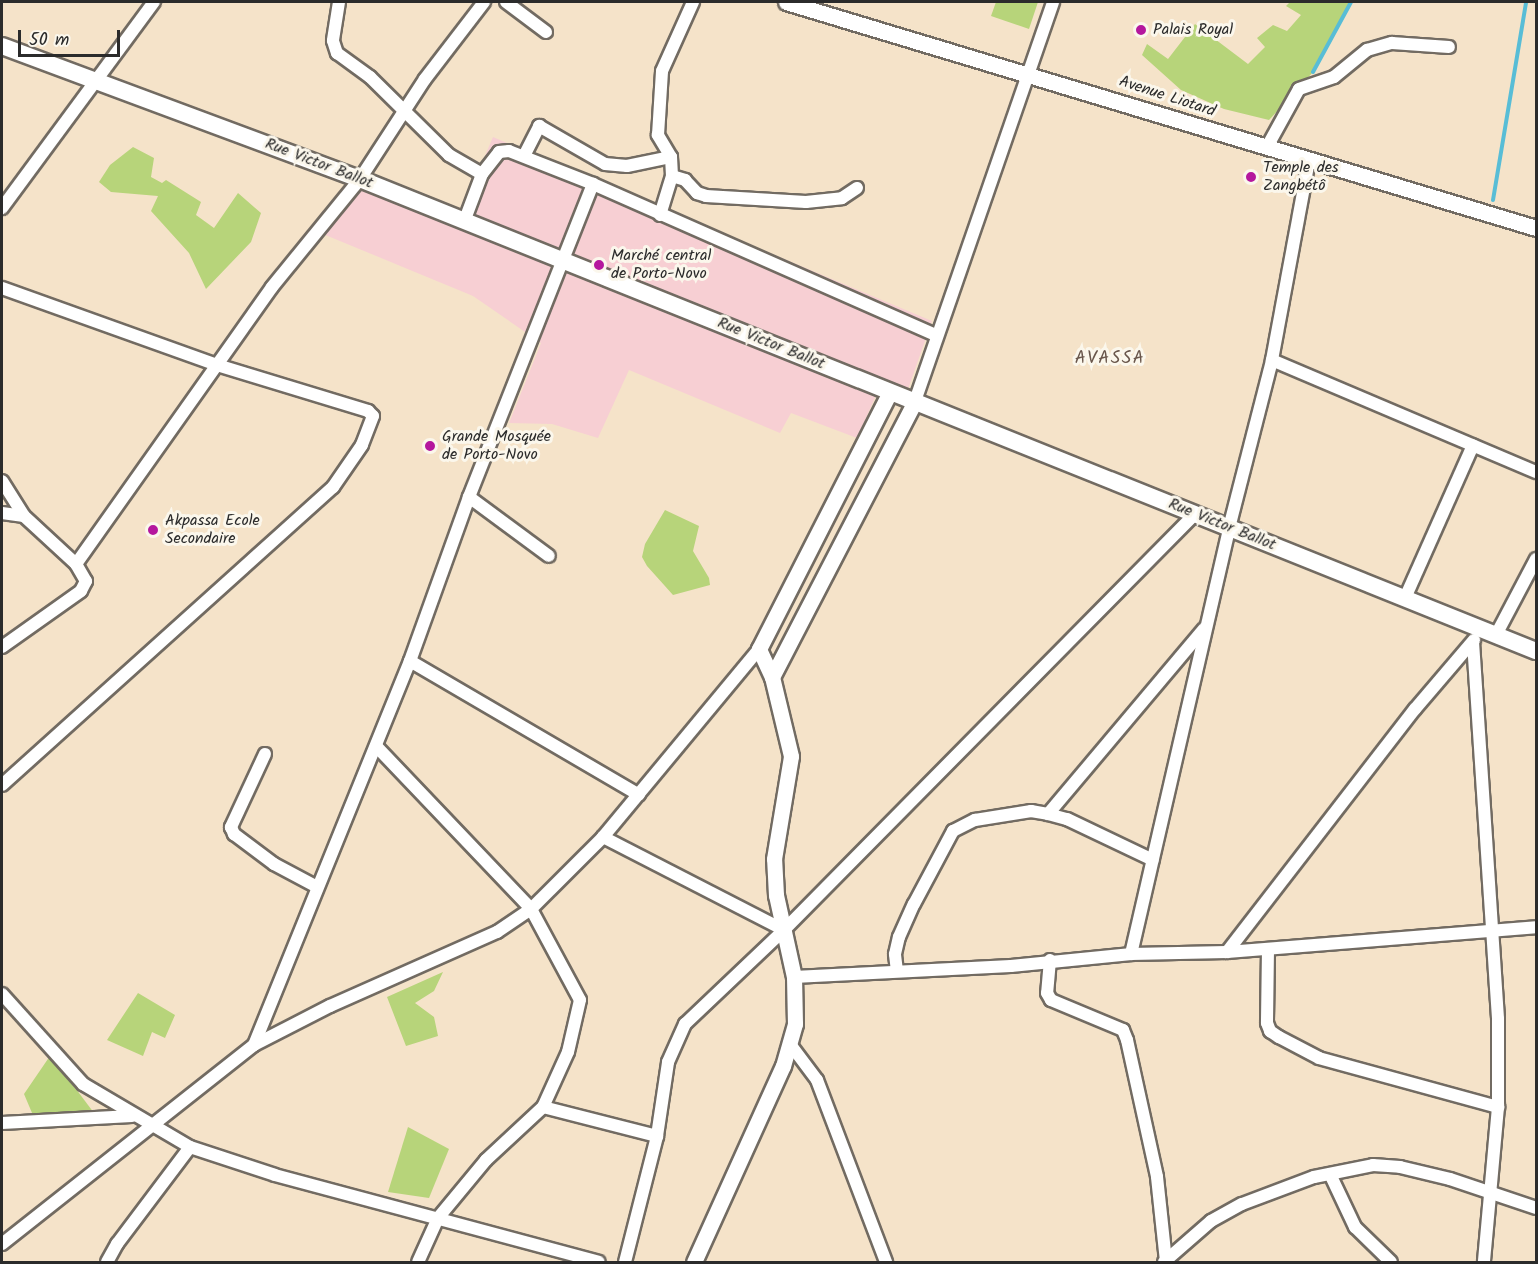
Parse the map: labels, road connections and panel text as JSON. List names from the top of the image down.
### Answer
{
  "streets": {
    "main road": ["Rue Victor Ballot"],
    "street": ["Avenue Liotard"]
  },
  "districts": ["AVASSA"],
  "places": [
    "Palais Royal",
    "Temple des Zangbétô",
    "Marché central de Porto-Novo",
    "Grande Mosquée de Porto-Novo",
    "Akpassa Ecole Secondaire"
  ],
  "scale_bar": "50 m"
}
